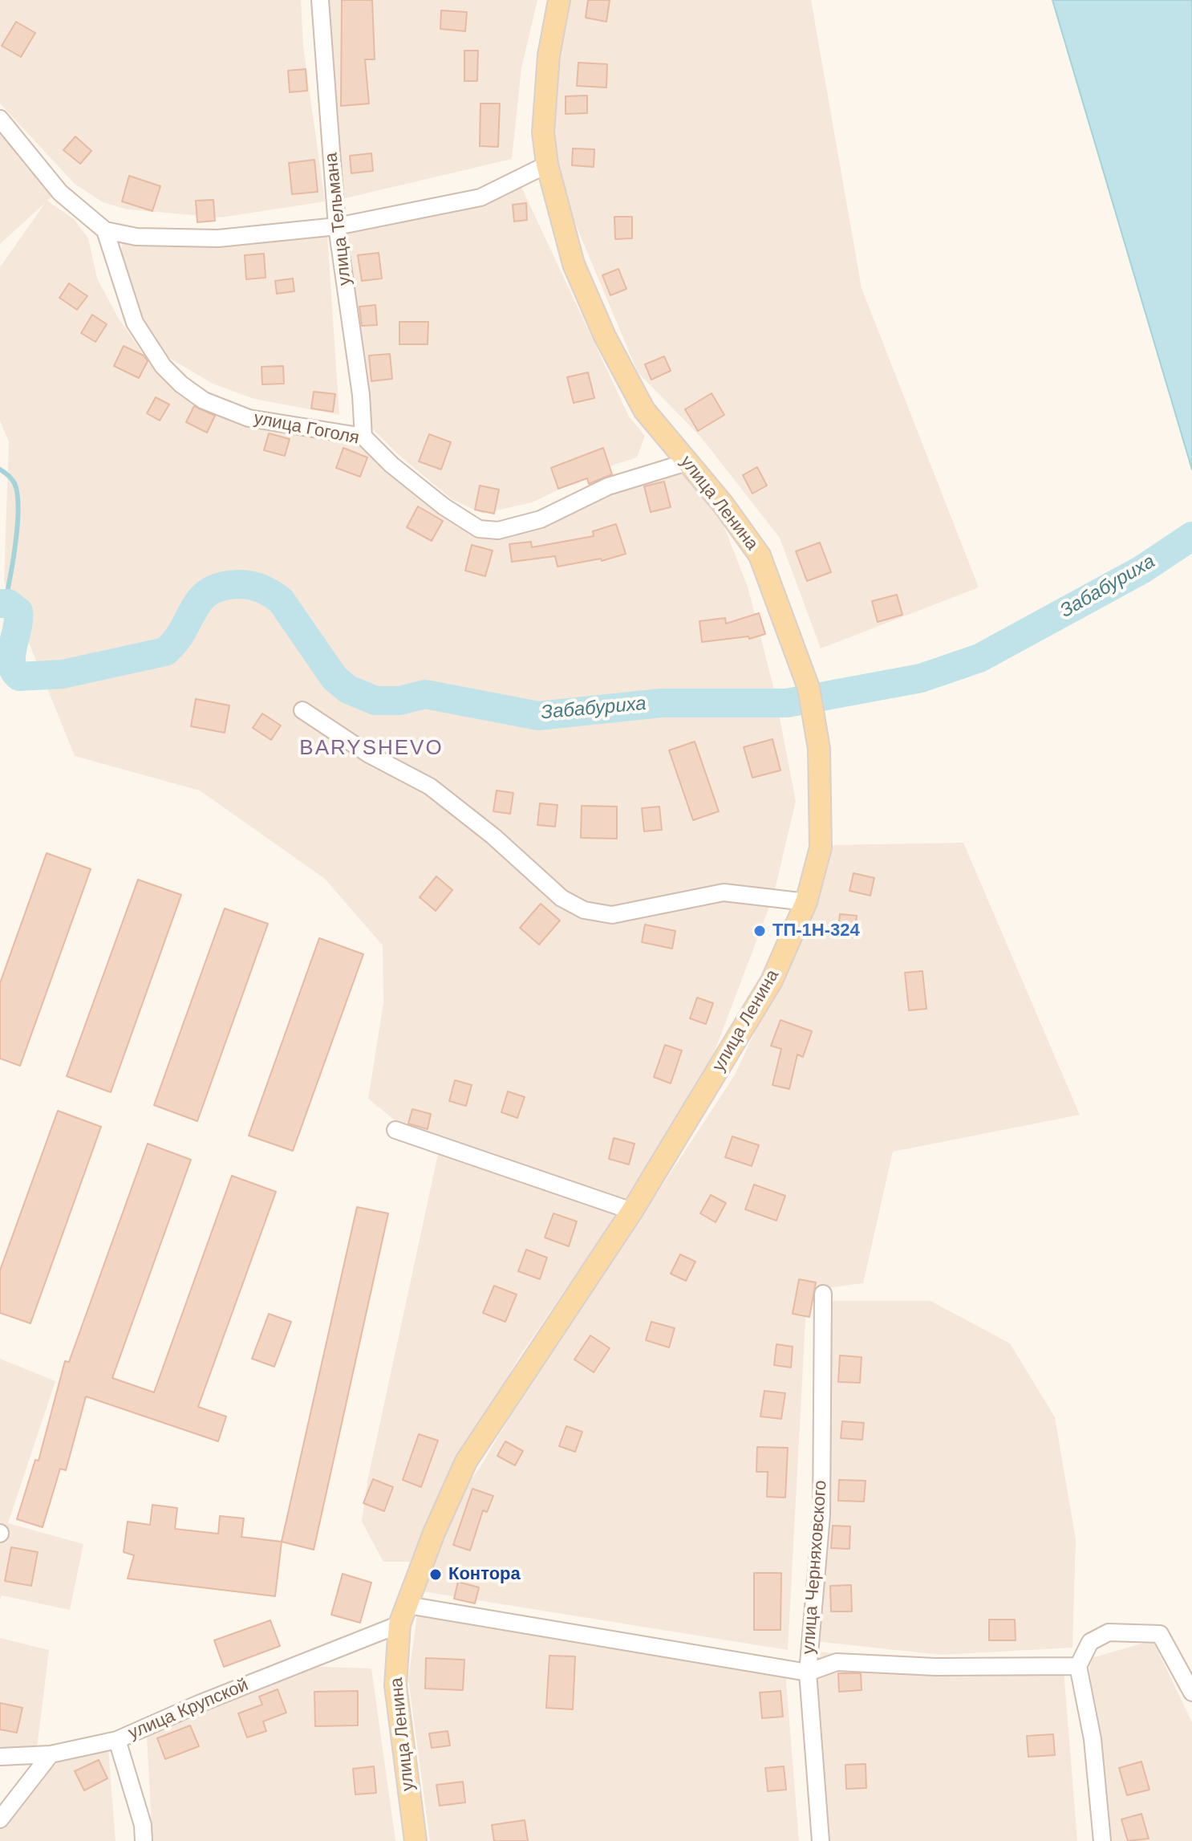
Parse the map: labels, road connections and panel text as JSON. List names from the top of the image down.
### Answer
{
  "streets": {
    "main road": ["улица Ленина"],
    "street": [
      "улица Тельмана",
      "улица Гоголя",
      "улица Черняховского",
      "улица Крупской"
    ]
  },
  "crossings": [
    ["улица Тельмана", "улица Гоголя"],
    ["улица Гоголя", "улица Ленина"],
    ["улица Ленина", "улица Крупской"]
  ],
  "districts": ["BARYSHEVO"],
  "water": ["Забабуриха"],
  "places": ["ТП-1Н-324", "Контора"]
}
